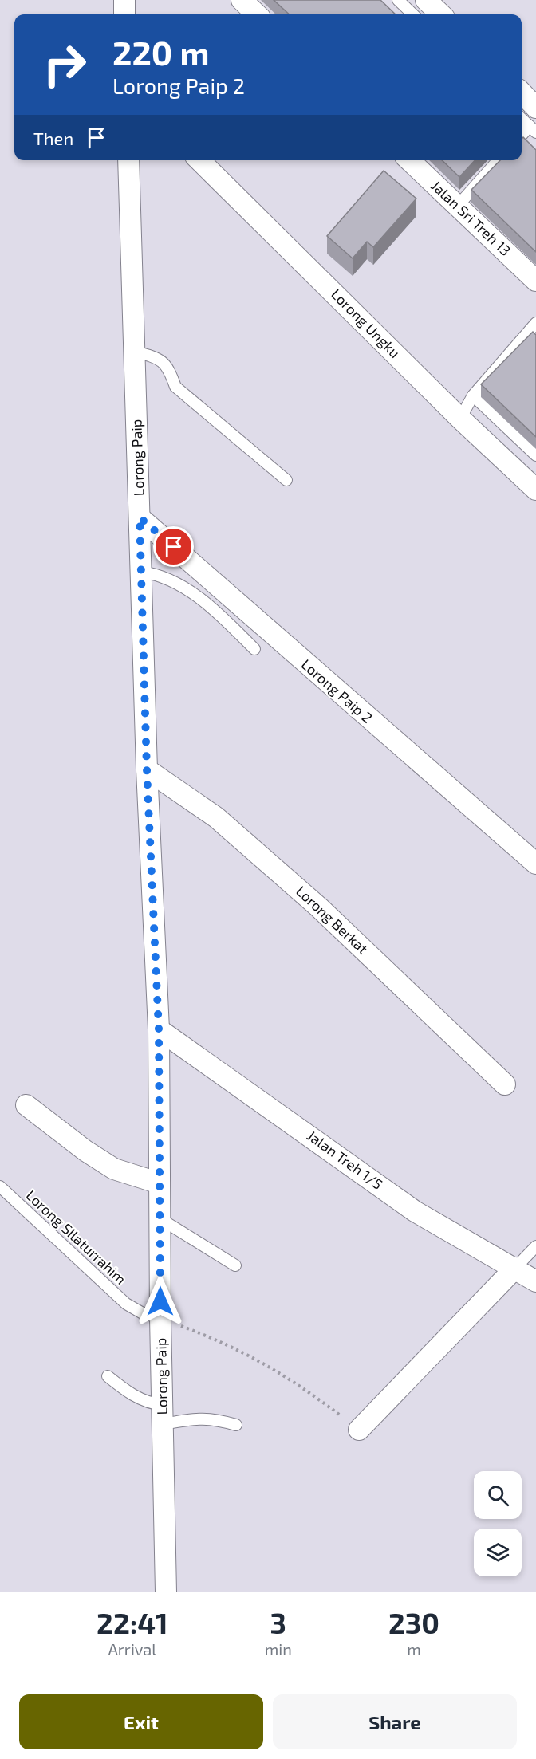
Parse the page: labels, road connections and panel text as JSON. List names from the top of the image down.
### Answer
{
  "streets": {
    "street": [
      "Jalan Sri Treh 13",
      "Lorong Ungku",
      "Lorong Paip",
      "Lorong Paip 2",
      "Lorong Berkat",
      "Jalan Treh 1/5"
    ],
    "lane": ["Lorong SIlaturrahim"]
  },
  "crossings": [
    ["Lorong Paip", "Lorong Paip 2"],
    ["Lorong Paip", "Lorong Berkat"],
    ["Lorong Paip", "Jalan Treh 1/5"],
    ["Lorong Paip", "Lorong SIlaturrahim"]
  ],
  "page": {
    "turn": ["220 m", "Lorong Paip 2"],
    "then": "Then",
    "eta": [
      "22:41",
      "Arrival",
      "3",
      "min",
      "230",
      "m"
    ],
    "buttons": ["Exit", "Share"]
  }
}
